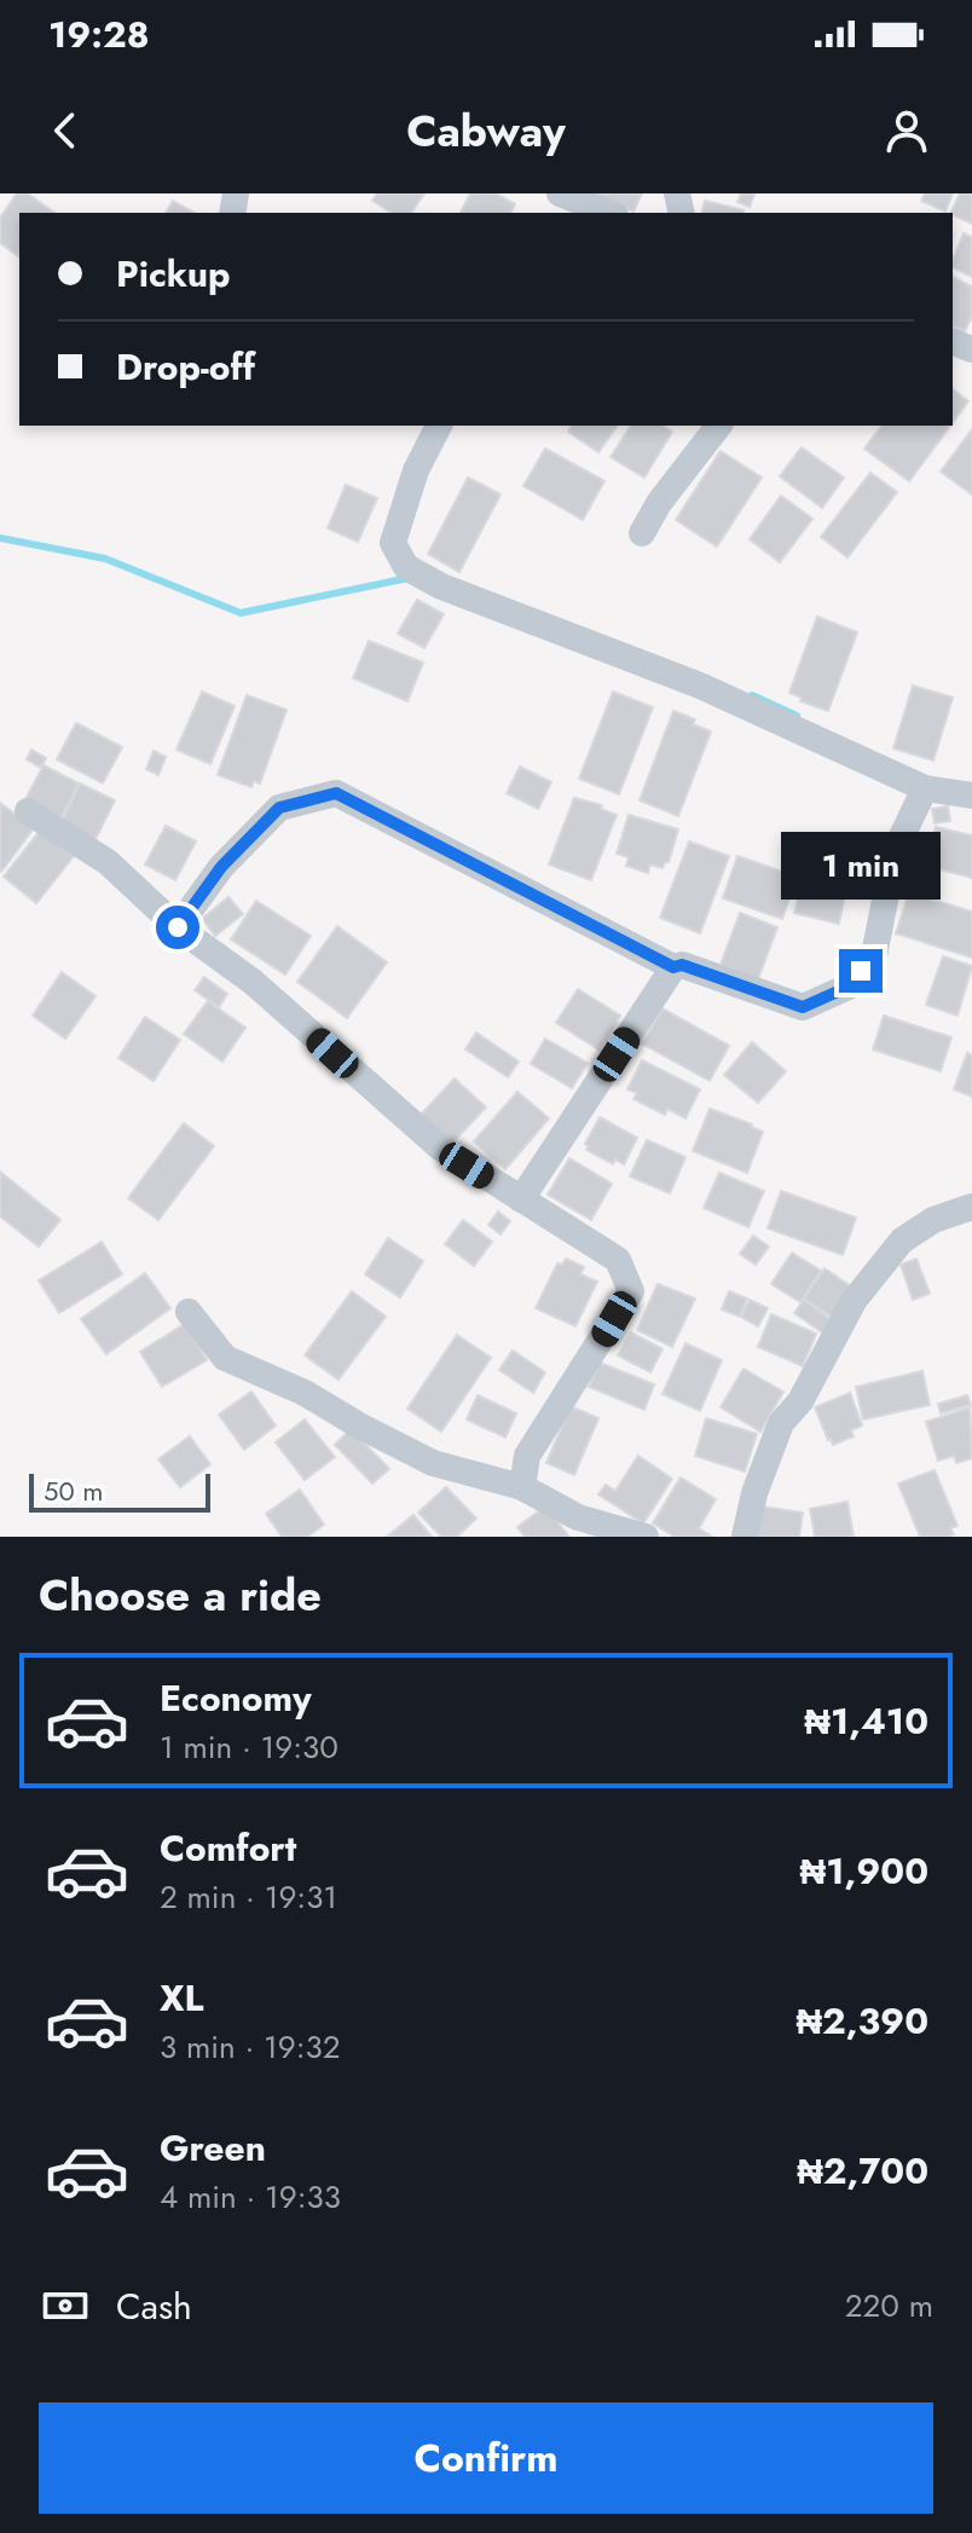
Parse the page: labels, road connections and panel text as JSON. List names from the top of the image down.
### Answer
{
  "scale_bar": "50 m",
  "page": {
    "status": "19:28",
    "header": "Cabway",
    "banner": ["Pickup", "Drop-off"],
    "bubble": "1 min",
    "scale": "50 m",
    "heading": "Choose a ride",
    "list": [
      {
        "name": "Economy",
        "note": "1 min · 19:30",
        "value": "₦1,410"
      },
      {
        "name": "Comfort",
        "note": "2 min · 19:31",
        "value": "₦1,900"
      },
      {
        "name": "XL",
        "note": "3 min · 19:32",
        "value": "₦2,390"
      },
      {
        "name": "Green",
        "note": "4 min · 19:33",
        "value": "₦2,700"
      }
    ],
    "pay": ["Cash", "220 m"],
    "buttons": "Confirm"
  }
}
